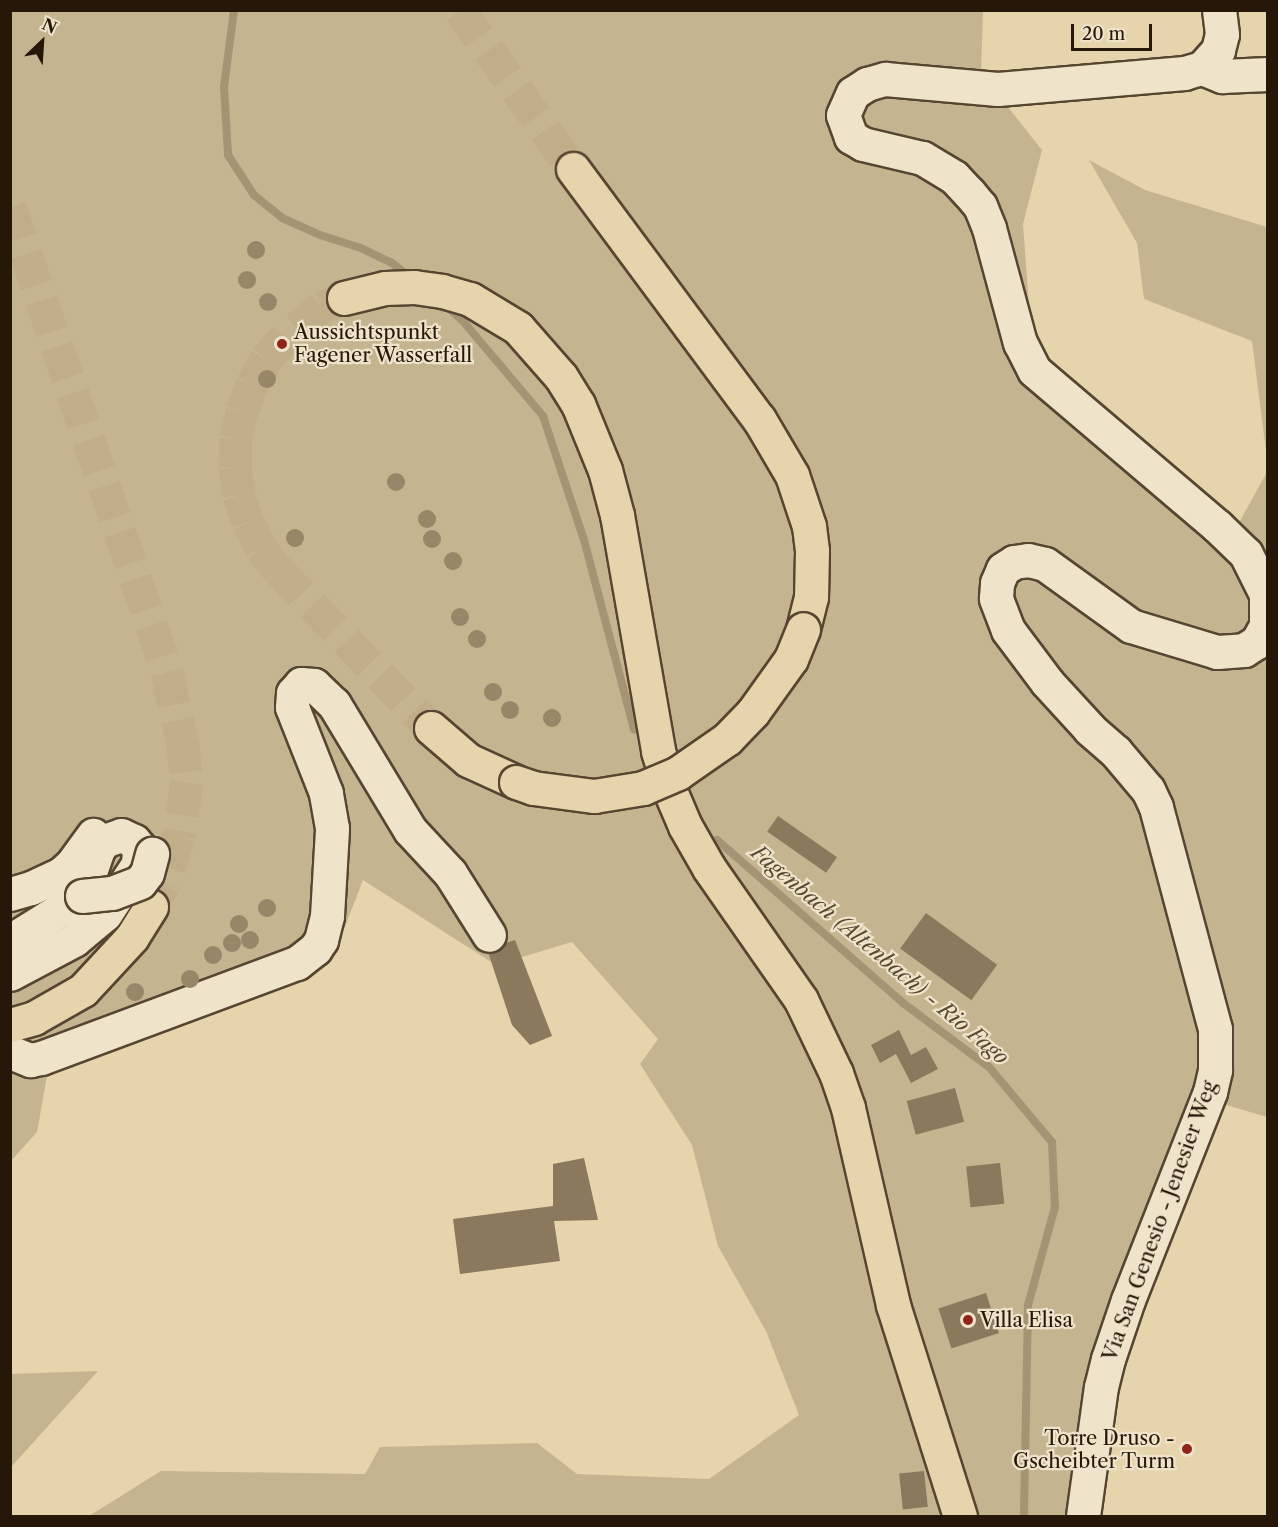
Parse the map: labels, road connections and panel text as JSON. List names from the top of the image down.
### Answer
{
  "streets": {
    "street": ["Via San Genesio - Jenesier Weg"]
  },
  "water": ["Fagenbach (Altenbach) - Rio Fago"],
  "places": ["Aussichtspunkt Fagener Wasserfall", "Villa Elisa", "Torre Druso - Gscheibter Turm"],
  "scale_bar": "20 m",
  "north": "top right"
}
